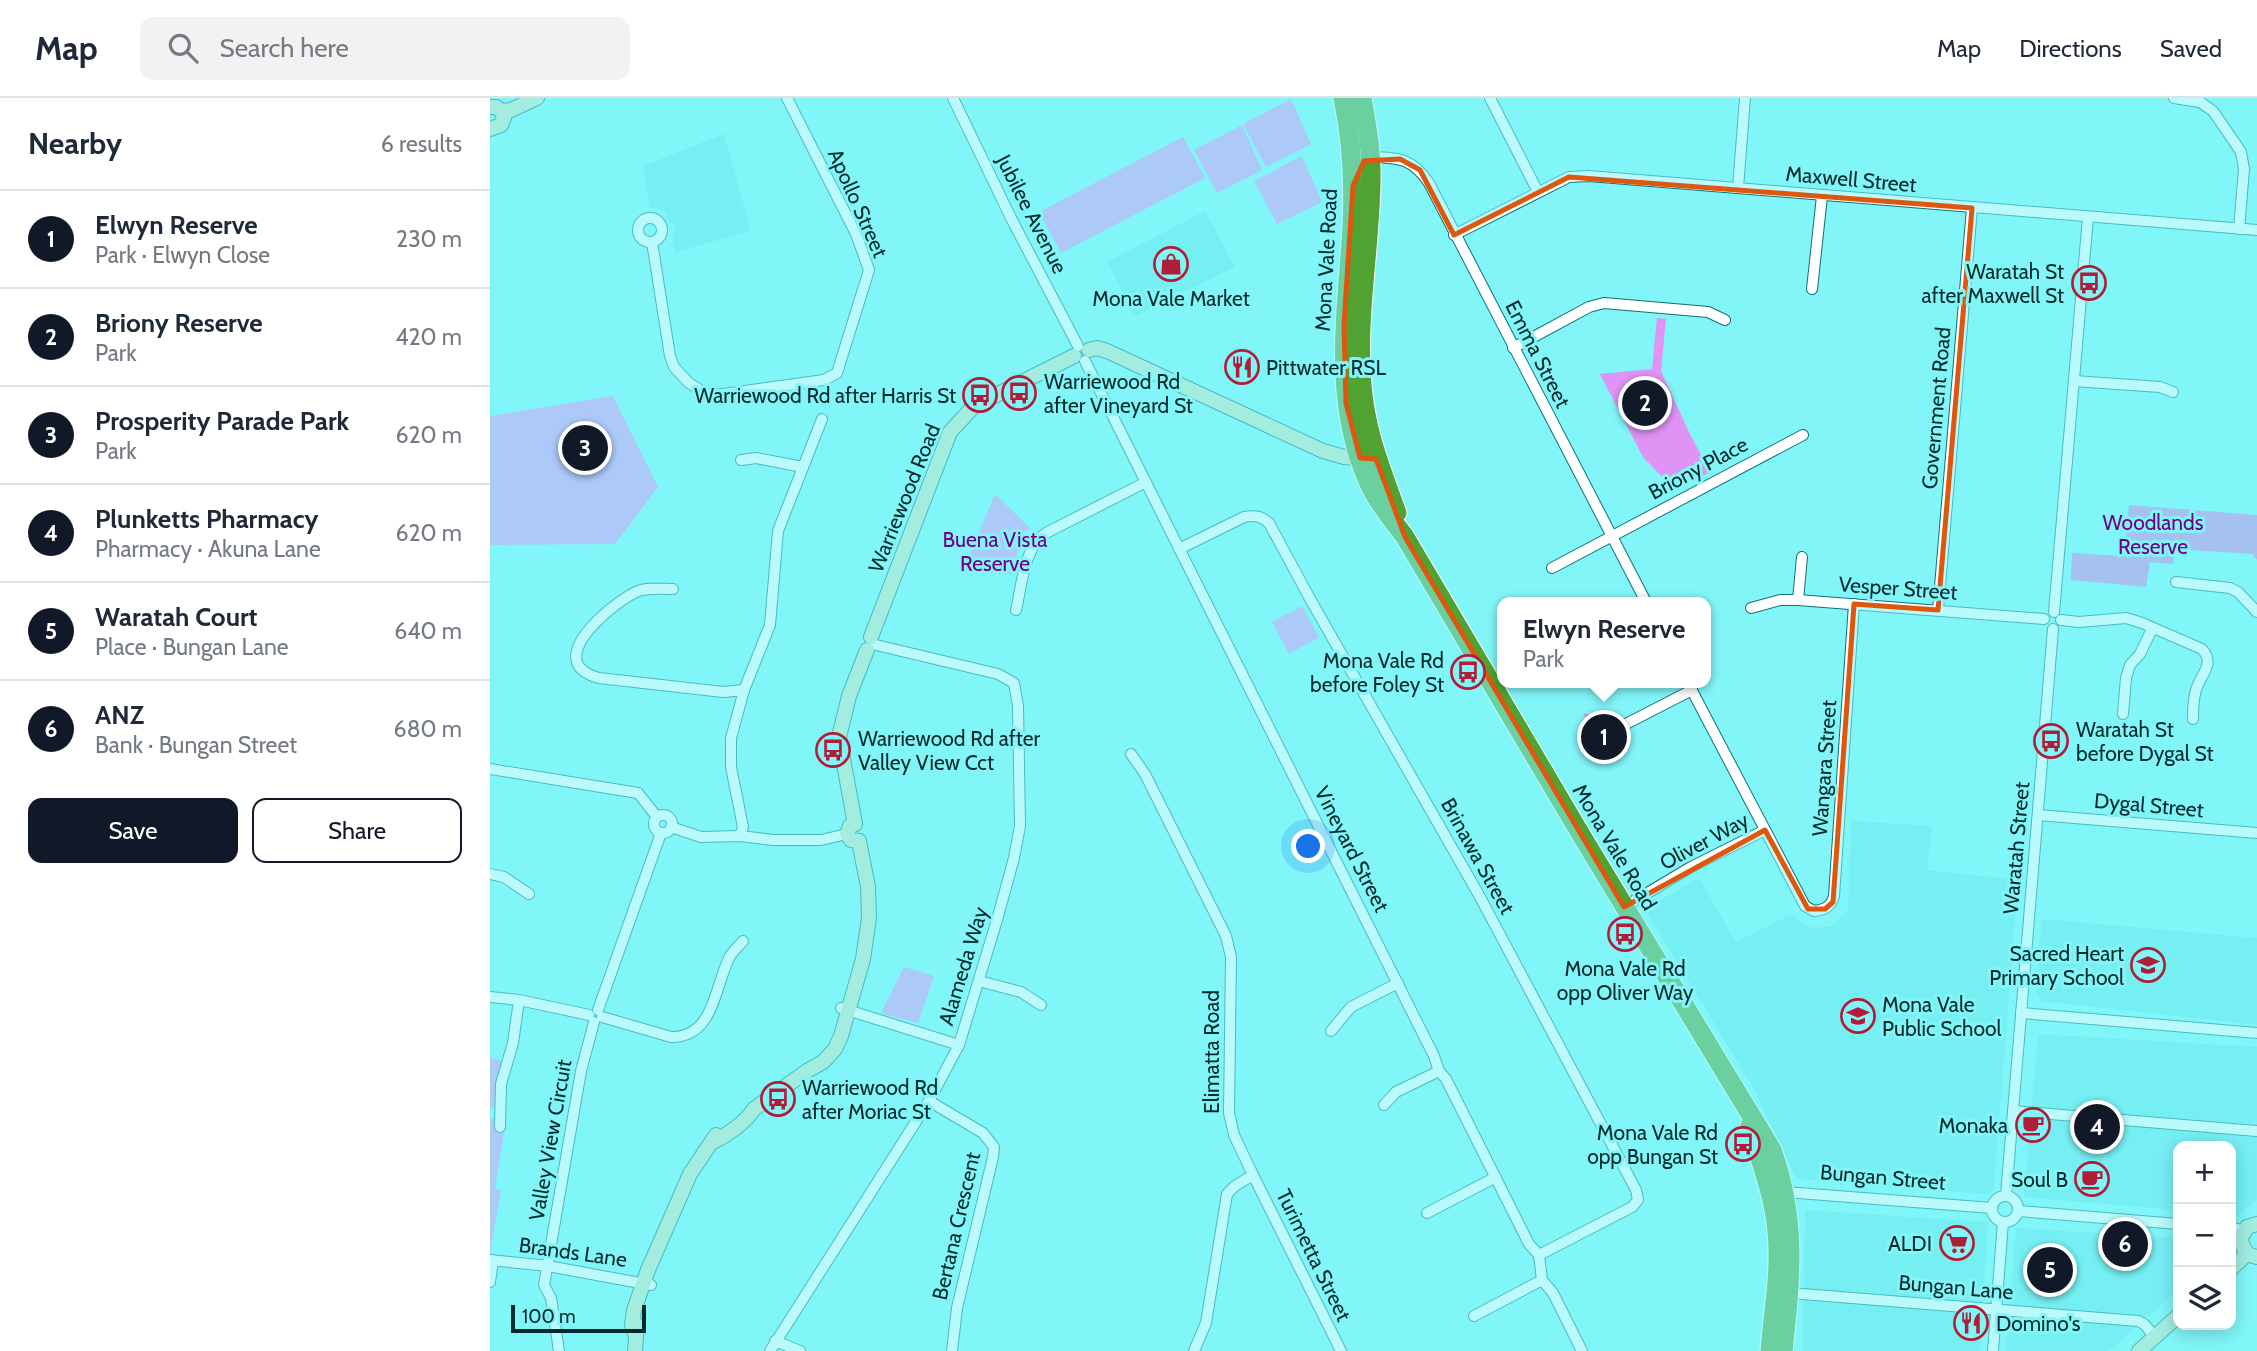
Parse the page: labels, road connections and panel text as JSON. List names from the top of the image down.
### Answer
{
  "streets": {
    "highway": ["Mona Vale Road"],
    "street": [
      "Maxwell Street",
      "Apollo Street",
      "Jubilee Avenue",
      "Emma Street",
      "Government Road",
      "Briony Place",
      "Warriewood Road",
      "Vesper Street",
      "Wangara Street",
      "Dygal Street",
      "Oliver Way",
      "Waratah Street",
      "Vineyard Street",
      "Brinawa Street",
      "Alameda Way",
      "Elimatta Road",
      "Valley View Circuit",
      "Bungan Street",
      "Bertana Crescent",
      "Brands Lane",
      "Turimetta Street",
      "Bungan Lane"
    ]
  },
  "crossings": [
    ["Maxwell Street", "Emma Street"],
    ["Maxwell Street", "Government Road"],
    ["Jubilee Avenue", "Warriewood Road"],
    ["Jubilee Avenue", "Vineyard Street"],
    ["Mona Vale Road", "Emma Street"],
    ["Mona Vale Road", "Oliver Way"],
    ["Mona Vale Road", "Bungan Street"],
    ["Mona Vale Road", "Bungan Lane"],
    ["Emma Street", "Briony Place"],
    ["Government Road", "Vesper Street"],
    ["Warriewood Road", "Vineyard Street"],
    ["Warriewood Road", "Alameda Way"],
    ["Warriewood Road", "Brands Lane"],
    ["Vesper Street", "Wangara Street"],
    ["Vesper Street", "Waratah Street"],
    ["Wangara Street", "Oliver Way"],
    ["Dygal Street", "Waratah Street"],
    ["Waratah Street", "Bungan Street"],
    ["Vineyard Street", "Brinawa Street"],
    ["Alameda Way", "Bertana Crescent"],
    ["Elimatta Road", "Turimetta Street"],
    ["Valley View Circuit", "Brands Lane"]
  ],
  "parks": ["Woodlands Reserve", "Buena Vista Reserve"],
  "places": {
    "shop": ["Mona Vale Market"],
    "bus stop": [
      "Waratah St after Maxwell St",
      "Warriewood Rd after Vineyard St",
      "Warriewood Rd after Harris St",
      "Mona Vale Rd before Foley St",
      "Waratah St before Dygal St",
      "Warriewood Rd after Valley View Cct",
      "Mona Vale Rd opp Oliver Way",
      "Warriewood Rd after Moriac St",
      "Mona Vale Rd opp Bungan St"
    ],
    "restaurant": ["Pittwater RSL", "Domino's"],
    "school or university": ["Sacred Heart Primary School", "Mona Vale Public School"],
    "cafe": ["Monaka", "Soul B"],
    "supermarket": ["ALDI"]
  },
  "scale_bar": "100 m",
  "page": {
    "header": "Map",
    "search": "Search here",
    "nav": ["Map", "Directions", "Saved"],
    "heading": ["Nearby", "6 results"],
    "list": [
      {
        "mark": "1",
        "name": "Elwyn Reserve",
        "note": "Park · Elwyn Close",
        "value": "230 m"
      },
      {
        "mark": "2",
        "name": "Briony Reserve",
        "note": "Park",
        "value": "420 m"
      },
      {
        "mark": "3",
        "name": "Prosperity Parade Park",
        "note": "Park",
        "value": "620 m"
      },
      {
        "mark": "4",
        "name": "Plunketts Pharmacy",
        "note": "Pharmacy · Akuna Lane",
        "value": "620 m"
      },
      {
        "mark": "5",
        "name": "Waratah Court",
        "note": "Place · Bungan Lane",
        "value": "640 m"
      },
      {
        "mark": "6",
        "name": "ANZ",
        "note": "Bank · Bungan Street",
        "value": "680 m"
      }
    ],
    "pins": [
      "2",
      "3",
      "1",
      "4",
      "6",
      "5"
    ],
    "popup": ["Elwyn Reserve", "Park"],
    "buttons": ["Save", "Share"],
    "map_buttons": ["+", "−"],
    "scale": "100 m"
  }
}
